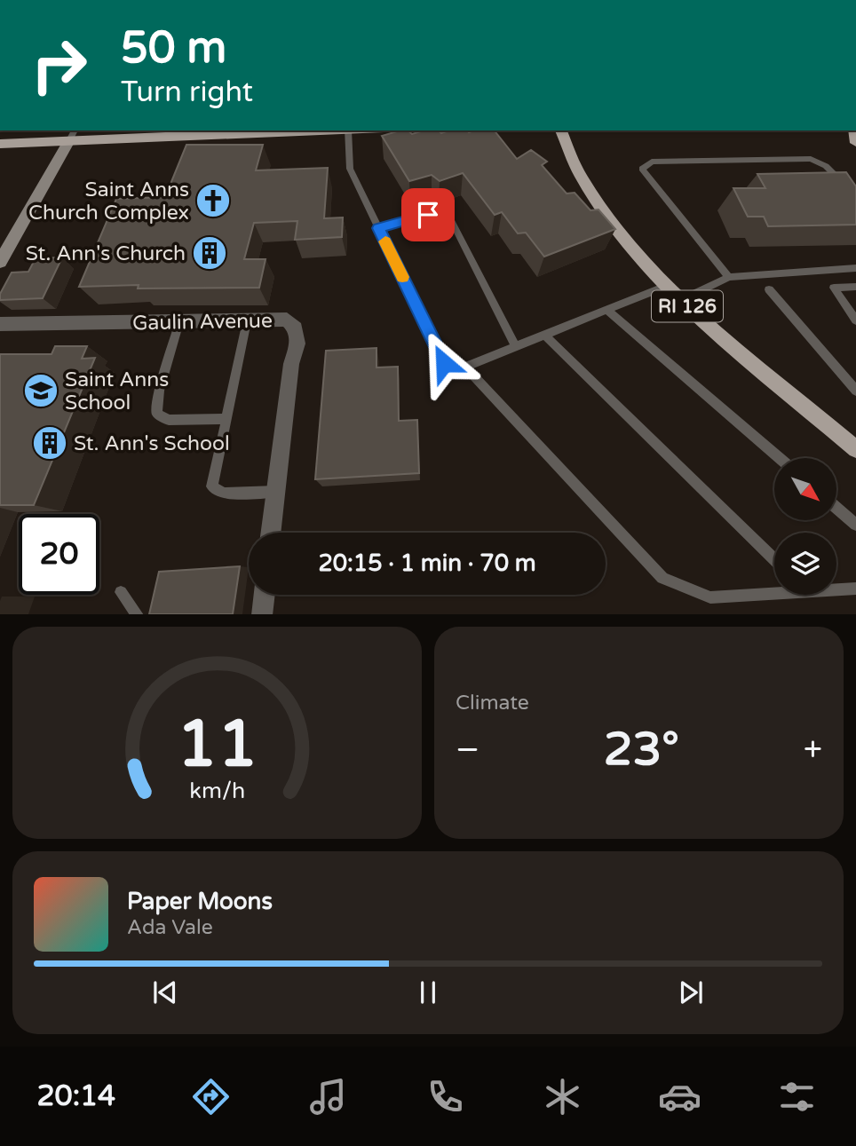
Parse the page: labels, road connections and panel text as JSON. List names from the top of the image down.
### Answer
{
  "streets": {
    "main road": ["RI 126"],
    "street": ["Gaulin Avenue"]
  },
  "places": {
    "church": ["Saint Anns Church Complex"],
    "building": ["St. Ann's Church", "St. Ann's School"],
    "school or university": ["Saint Anns School"]
  },
  "north": "bottom right",
  "page": {
    "turn": ["50 m", "Turn right"],
    "limit": "20",
    "trip": "20:15 · 1 min · 70 m",
    "tile": "Climate",
    "heat": ["−", "23°", "+"],
    "song": ["Paper Moons", "Ada Vale"],
    "tabs": "20:14",
    "gauge": ["11", "km/h"]
  }
}
